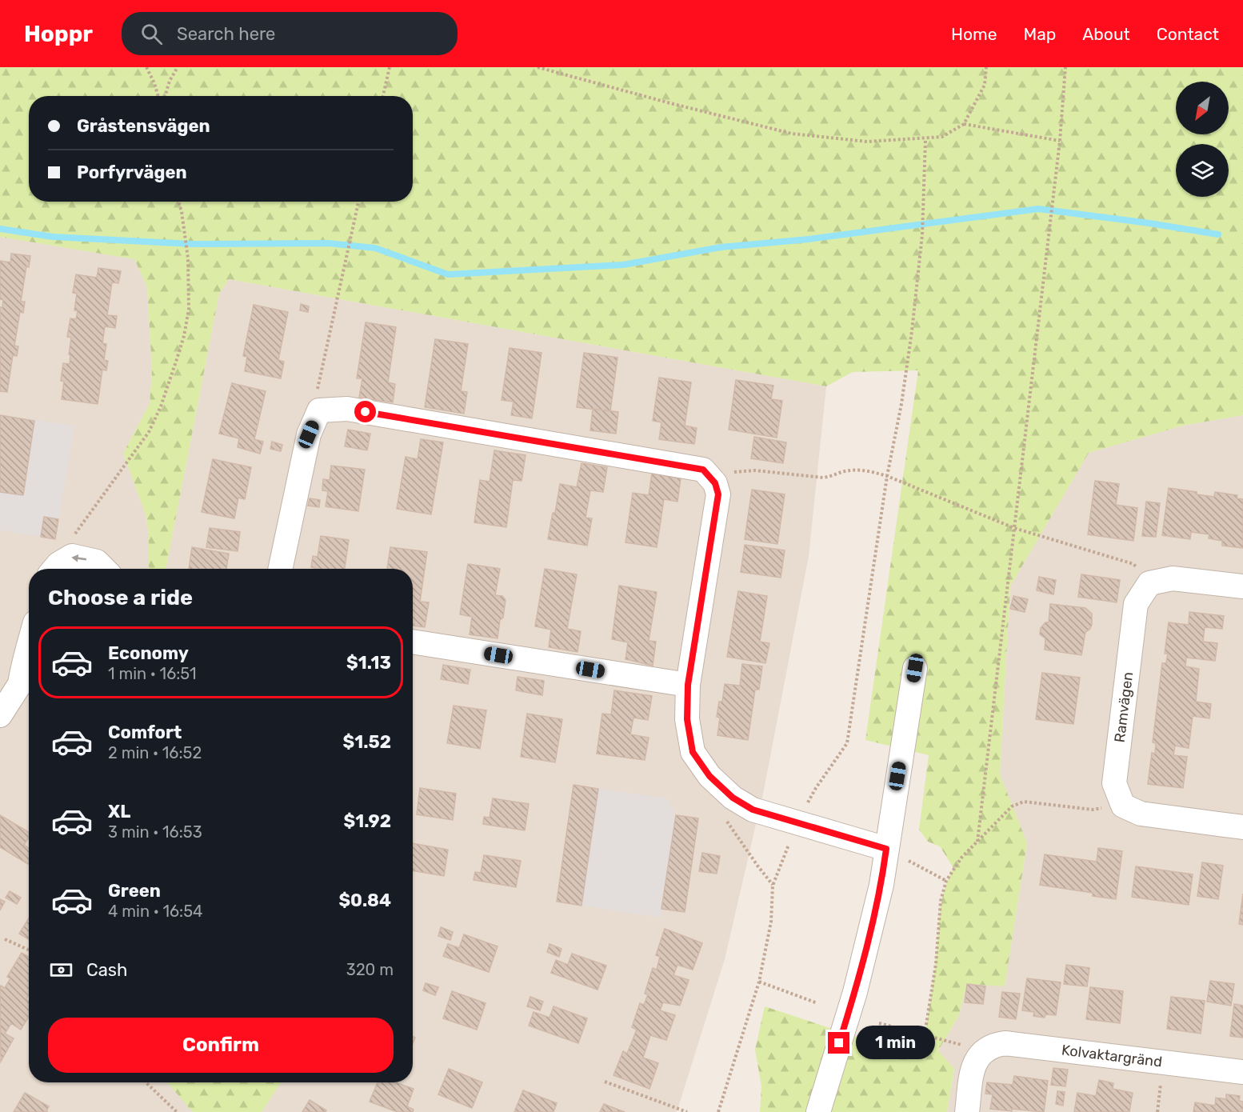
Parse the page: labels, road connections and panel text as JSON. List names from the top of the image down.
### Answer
{
  "streets": {
    "street": ["Ramvägen", "Kolvaktargränd"]
  },
  "north": "bottom left",
  "page": {
    "header": "Hoppr",
    "search": "Search here",
    "nav": [
      "Home",
      "Map",
      "About",
      "Contact"
    ],
    "banner": ["Gråstensvägen", "Porfyrvägen"],
    "heading": "Choose a ride",
    "list": [
      {
        "name": "Economy",
        "note": "1 min · 16:51",
        "value": "$1.13"
      },
      {
        "name": "Comfort",
        "note": "2 min · 16:52",
        "value": "$1.52"
      },
      {
        "name": "XL",
        "note": "3 min · 16:53",
        "value": "$1.92"
      },
      {
        "name": "Green",
        "note": "4 min · 16:54",
        "value": "$0.84"
      }
    ],
    "pay": ["Cash", "320 m"],
    "buttons": "Confirm",
    "bubble": "1 min"
  }
}
